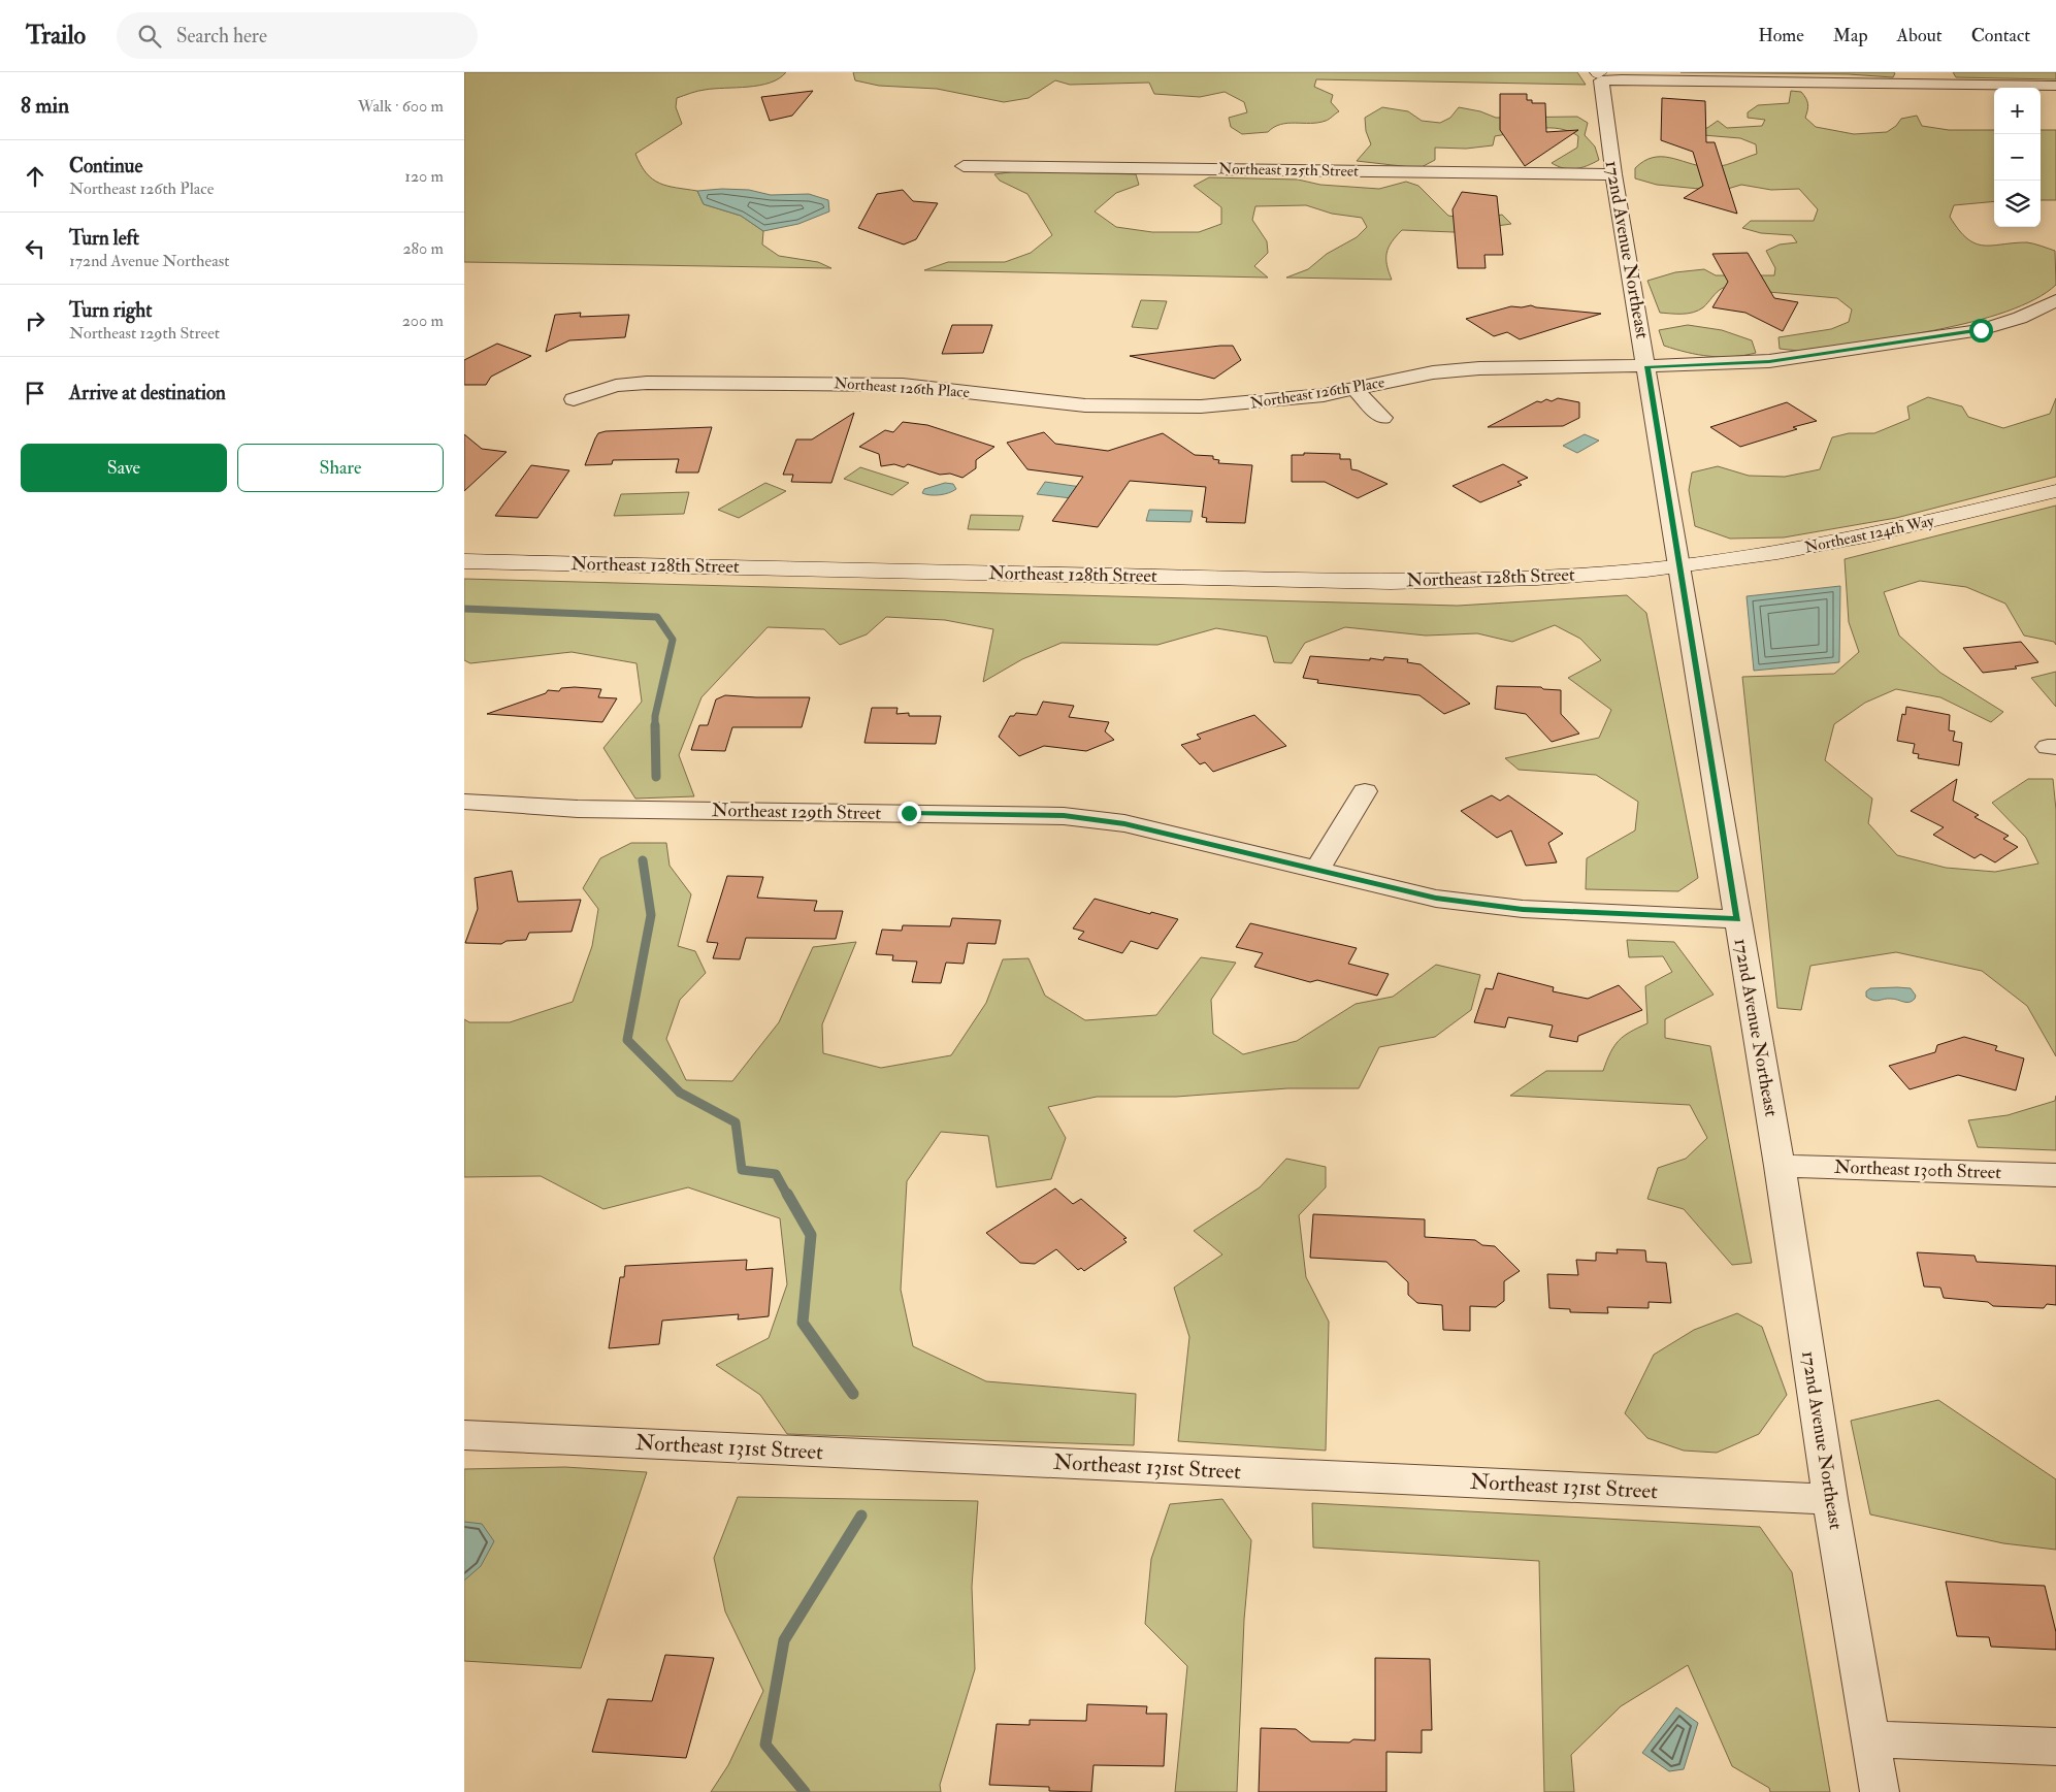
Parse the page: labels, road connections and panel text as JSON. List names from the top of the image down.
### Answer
{
  "streets": {
    "street": [
      "Northeast 125th Street",
      "172nd Avenue Northeast",
      "Northeast 126th Place",
      "Northeast 124th Way",
      "Northeast 128th Street",
      "Northeast 129th Street",
      "Northeast 130th Street",
      "Northeast 131st Street"
    ]
  },
  "crossings": [
    ["Northeast 125th Street", "172nd Avenue Northeast"],
    ["172nd Avenue Northeast", "Northeast 126th Place"],
    ["172nd Avenue Northeast", "Northeast 124th Way"],
    ["172nd Avenue Northeast", "Northeast 128th Street"],
    ["172nd Avenue Northeast", "Northeast 129th Street"],
    ["172nd Avenue Northeast", "Northeast 130th Street"],
    ["172nd Avenue Northeast", "Northeast 131st Street"],
    ["Northeast 124th Way", "Northeast 128th Street"]
  ],
  "page": {
    "header": "Trailo",
    "search": "Search here",
    "nav": [
      "Home",
      "Map",
      "About",
      "Contact"
    ],
    "heading": ["8 min", "Walk · 600 m"],
    "map_buttons": ["+", "−"],
    "list": [
      ["Continue", "Northeast 126th Place", "120 m"],
      ["Turn left", "172nd Avenue Northeast", "280 m"],
      ["Turn right", "Northeast 129th Street", "200 m"],
      "Arrive at destination"
    ],
    "buttons": ["Save", "Share"]
  }
}
